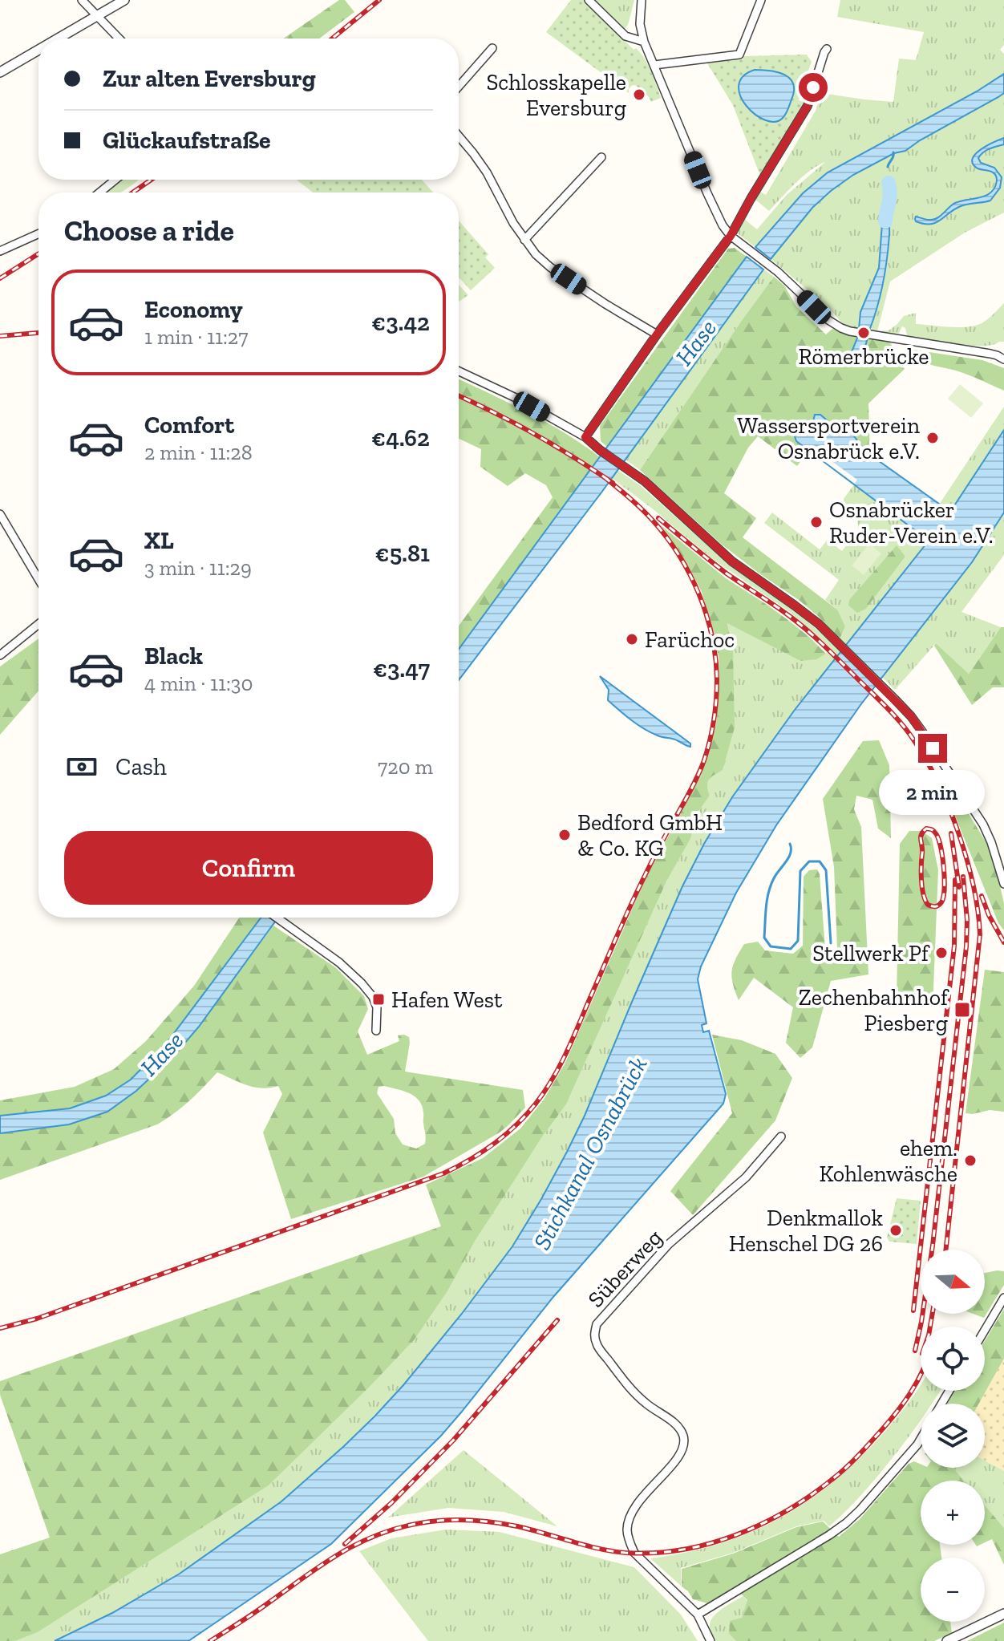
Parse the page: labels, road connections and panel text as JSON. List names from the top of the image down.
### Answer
{
  "streets": {
    "street": ["Süberweg"]
  },
  "water": ["Hase", "Stichkanal Osnabrück"],
  "places": {
    "other": [
      "Schlosskapelle Eversburg",
      "Römerbrücke",
      "Wassersportverein Osnabrück e.V.",
      "Osnabrücker Ruder-Verein e.V.",
      "Farüchoc",
      "Bedford GmbH & Co. KG",
      "Stellwerk Pf",
      "ehem. Kohlenwäsche",
      "Denkmallok Henschel DG 26"
    ],
    "transit": ["Hafen West", "Zechenbahnhof Piesberg"]
  },
  "north": "right",
  "page": {
    "banner": ["Zur alten Eversburg", "Glückaufstraße"],
    "heading": "Choose a ride",
    "list": [
      {
        "name": "Economy",
        "note": "1 min · 11:27",
        "value": "€3.42"
      },
      {
        "name": "Comfort",
        "note": "2 min · 11:28",
        "value": "€4.62"
      },
      {
        "name": "XL",
        "note": "3 min · 11:29",
        "value": "€5.81"
      },
      {
        "name": "Black",
        "note": "4 min · 11:30",
        "value": "€3.47"
      }
    ],
    "pay": ["Cash", "720 m"],
    "bubble": "2 min",
    "buttons": "Confirm",
    "map_buttons": ["+", "−"]
  }
}
